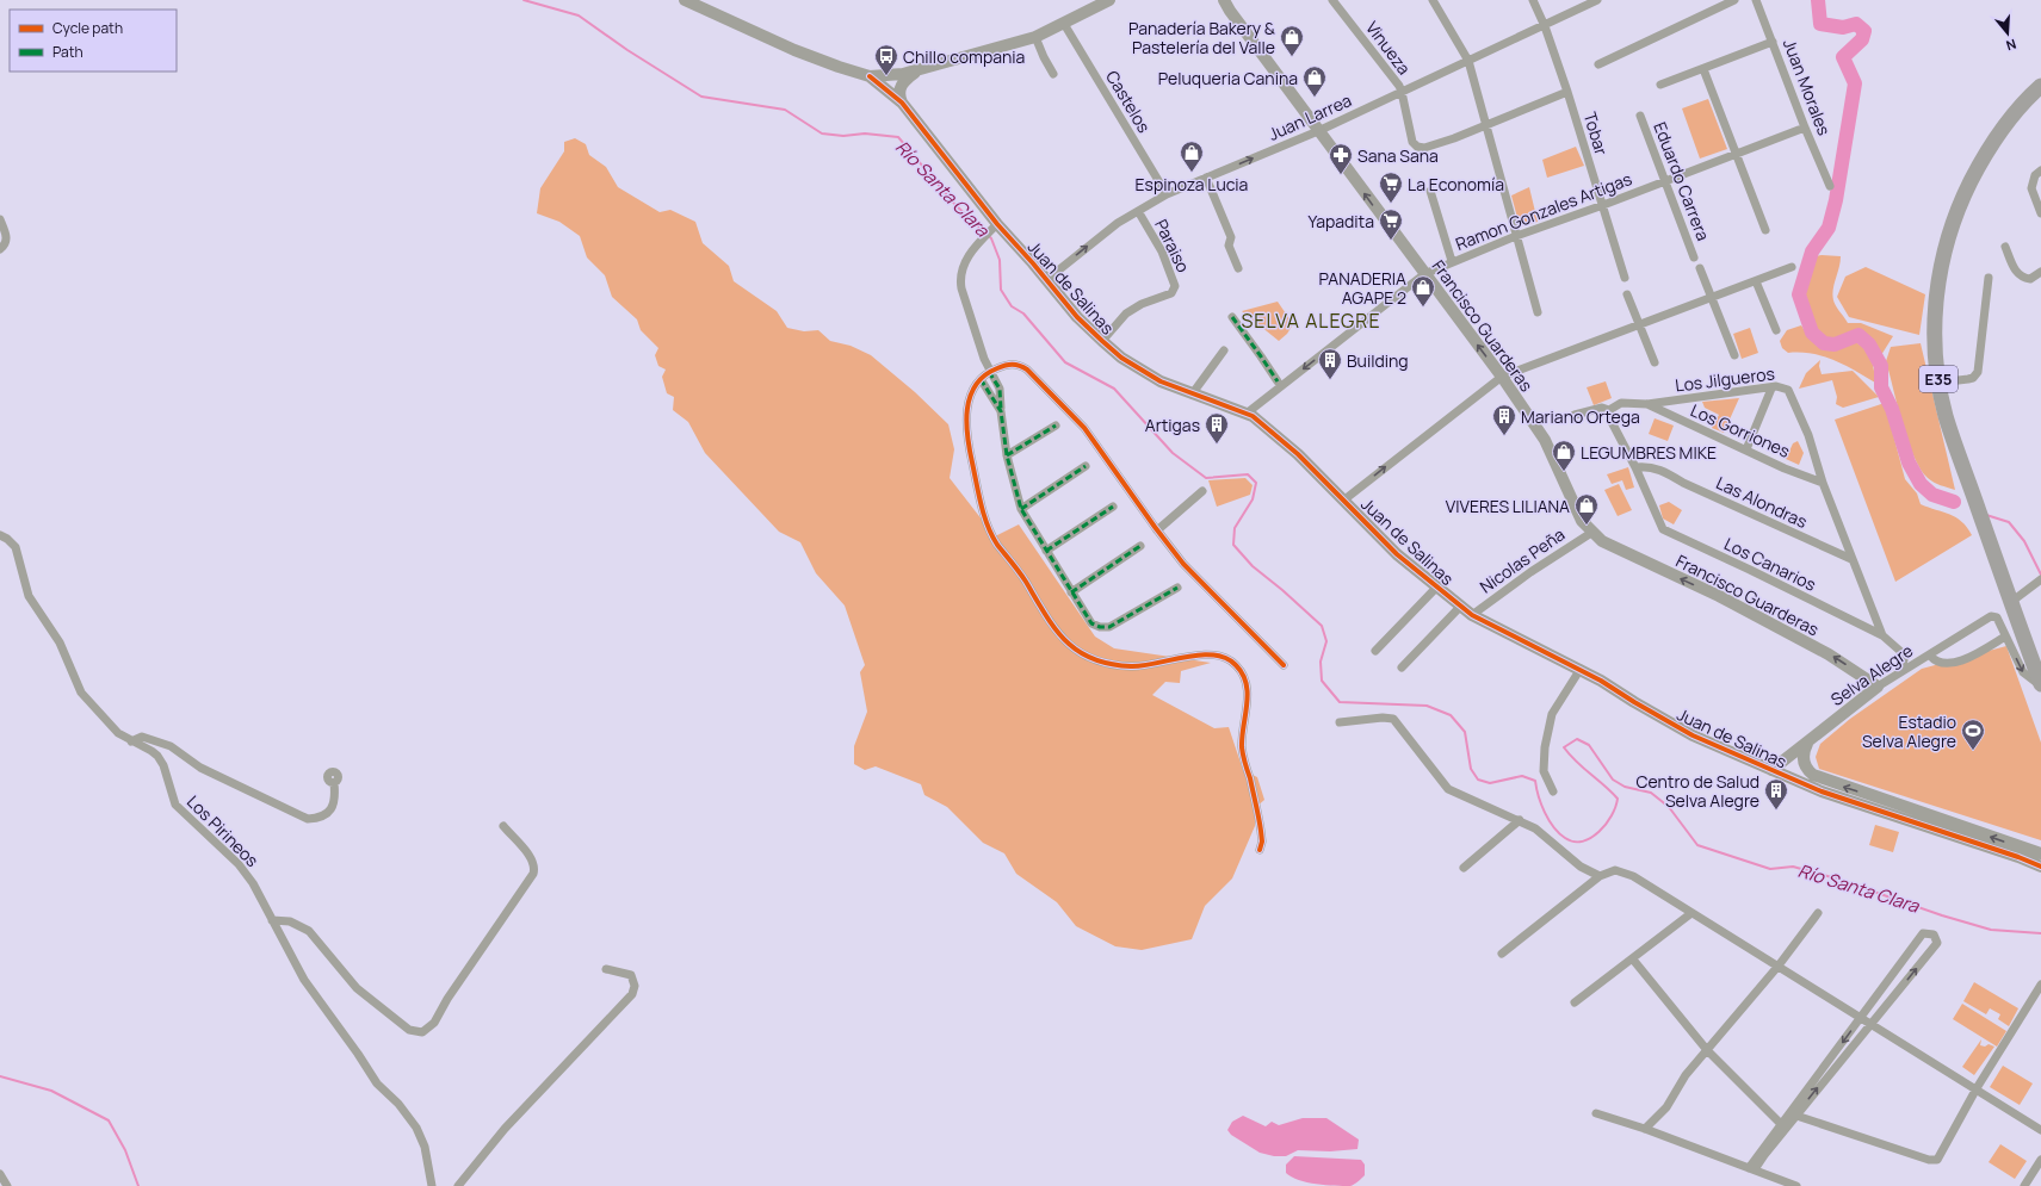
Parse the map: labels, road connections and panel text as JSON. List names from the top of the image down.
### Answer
{
  "streets": {
    "highway": ["E35"],
    "street": [
      "Vinueza",
      "Juan Morales",
      "Castelos",
      "Juan Larrea",
      "Tobar",
      "Eduardo Carrera",
      "Ramon Gonzales Artigas",
      "Paraiso",
      "Juan de Salinas",
      "Francisco Guarderas",
      "Los Jilgueros",
      "Los Gorriones",
      "Las Alondras",
      "Nicolas Peña",
      "Los Canarios",
      "Selva Alegre",
      "Los Pirineos"
    ]
  },
  "crossings": [
    ["Vinueza", "Juan Larrea"],
    ["Juan Morales", "Ramon Gonzales Artigas"],
    ["Castelos", "Juan Larrea"],
    ["Castelos", "Juan de Salinas"],
    ["Juan Larrea", "Tobar"],
    ["Juan Larrea", "Paraiso"],
    ["Juan Larrea", "Juan de Salinas"],
    ["Juan Larrea", "Francisco Guarderas"],
    ["Tobar", "Ramon Gonzales Artigas"],
    ["Eduardo Carrera", "Ramon Gonzales Artigas"],
    ["Ramon Gonzales Artigas", "Juan de Salinas"],
    ["Ramon Gonzales Artigas", "Francisco Guarderas"],
    ["Paraiso", "Juan de Salinas"],
    ["Juan de Salinas", "Nicolas Peña"],
    ["Juan de Salinas", "Selva Alegre"],
    ["Francisco Guarderas", "Nicolas Peña"],
    ["Francisco Guarderas", "Selva Alegre"],
    ["Los Jilgueros", "Los Gorriones"],
    ["Los Jilgueros", "Las Alondras"],
    ["Los Jilgueros", "Los Canarios"],
    ["Las Alondras", "Los Canarios"],
    ["Los Canarios", "Selva Alegre"]
  ],
  "one_way": ["Juan Larrea", "Ramon Gonzales Artigas", "Francisco Guarderas"],
  "districts": ["SELVA ALEGRE"],
  "water": ["Río Santa Clara"],
  "places": {
    "shop": [
      "Panadería Bakery & Pastelería del Valle",
      "Peluqueria Canina",
      "Espinoza Lucia",
      "PANADERIA AGAPE 2",
      "LEGUMBRES MIKE",
      "VIVERES LILIANA"
    ],
    "bus stop": ["Chillo compania"],
    "pharmacy": ["Sana Sana"],
    "supermarket": ["La Economía", "Yapadita"],
    "building": [
      "Building",
      "Mariano Ortega",
      "Artigas",
      "Centro de Salud Selva Alegre"
    ],
    "sports": ["Estadio Selva Alegre"]
  },
  "legend": ["Cycle path", "Path"],
  "north": "bottom"
}
